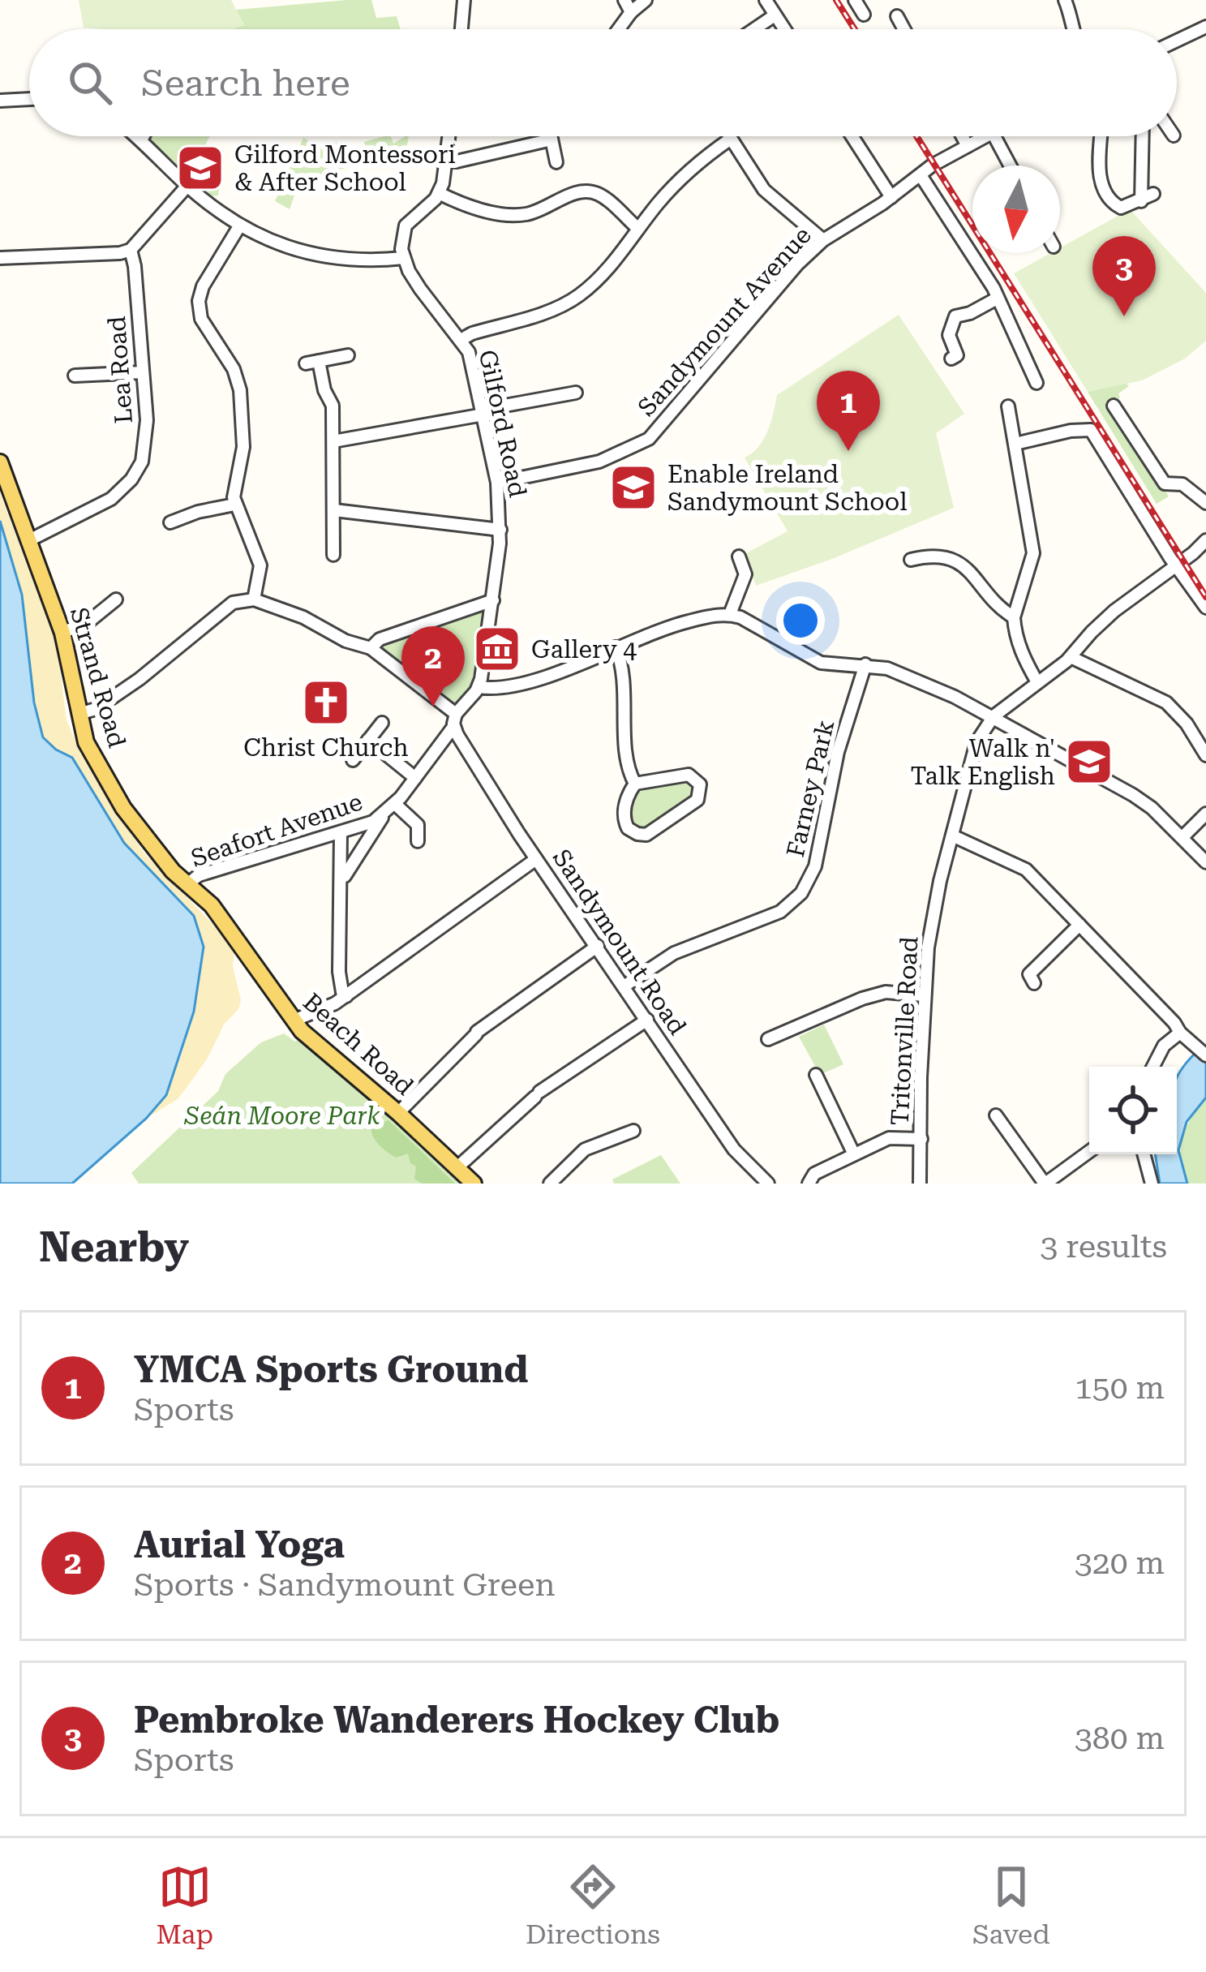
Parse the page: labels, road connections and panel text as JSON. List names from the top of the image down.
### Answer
{
  "streets": {
    "main road": ["Strand Road", "Beach Road"],
    "street": [
      "Sandymount Avenue",
      "Lea Road",
      "Gilford Road",
      "Farney Park",
      "Seafort Avenue",
      "Sandymount Road",
      "Tritonville Road"
    ]
  },
  "crossings": [
    ["Sandymount Avenue", "Gilford Road"],
    ["Lea Road", "Strand Road"],
    ["Gilford Road", "Seafort Avenue"],
    ["Strand Road", "Seafort Avenue"],
    ["Strand Road", "Beach Road"],
    ["Farney Park", "Sandymount Road"],
    ["Seafort Avenue", "Sandymount Road"],
    ["Seafort Avenue", "Beach Road"]
  ],
  "parks": ["Seán Moore Park"],
  "places": {
    "school or university": ["Gilford Montessori & After School", "Enable Ireland Sandymount School", "Walk n' Talk English"],
    "museum": ["Gallery 4"],
    "church": ["Christ Church"]
  },
  "north": "bottom",
  "page": {
    "search": "Search here",
    "pins": ["3", "1", "2"],
    "heading": ["Nearby", "3 results"],
    "list": [
      {
        "mark": "1",
        "name": "YMCA Sports Ground",
        "note": "Sports",
        "value": "150 m"
      },
      {
        "mark": "2",
        "name": "Aurial Yoga",
        "note": "Sports · Sandymount Green",
        "value": "320 m"
      },
      {
        "mark": "3",
        "name": "Pembroke Wanderers Hockey Club",
        "note": "Sports",
        "value": "380 m"
      }
    ],
    "nav": ["Map", "Directions", "Saved"]
  }
}
